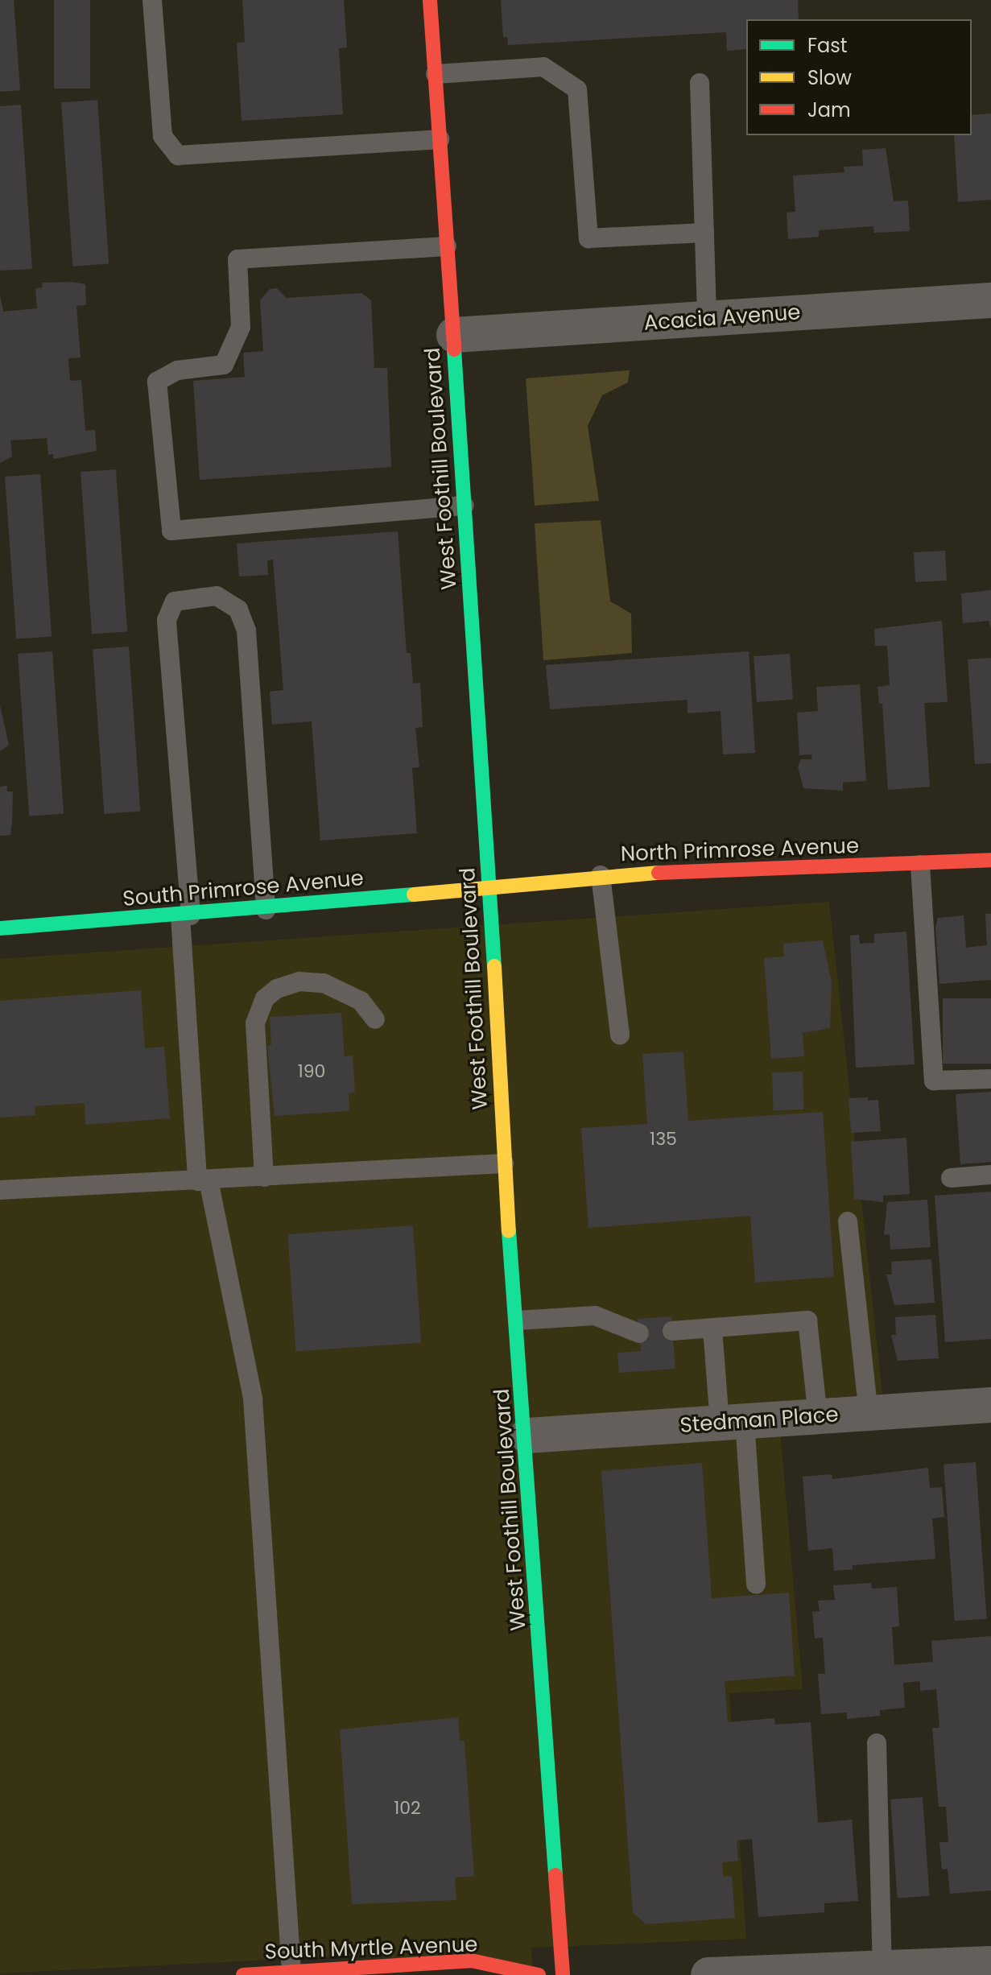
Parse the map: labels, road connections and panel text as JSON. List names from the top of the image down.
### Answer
{
  "streets": {
    "main road": [
      "West Foothill Boulevard",
      "North Primrose Avenue",
      "South Primrose Avenue",
      "South Myrtle Avenue"
    ],
    "street": ["Acacia Avenue", "Stedman Place"]
  },
  "crossings": [
    ["Acacia Avenue", "West Foothill Boulevard"],
    ["West Foothill Boulevard", "North Primrose Avenue"],
    ["West Foothill Boulevard", "South Primrose Avenue"],
    ["West Foothill Boulevard", "Stedman Place"],
    ["North Primrose Avenue", "South Primrose Avenue"]
  ],
  "house_numbers": ["190", "135", "102"],
  "legend": ["Fast", "Slow", "Jam"]
}
